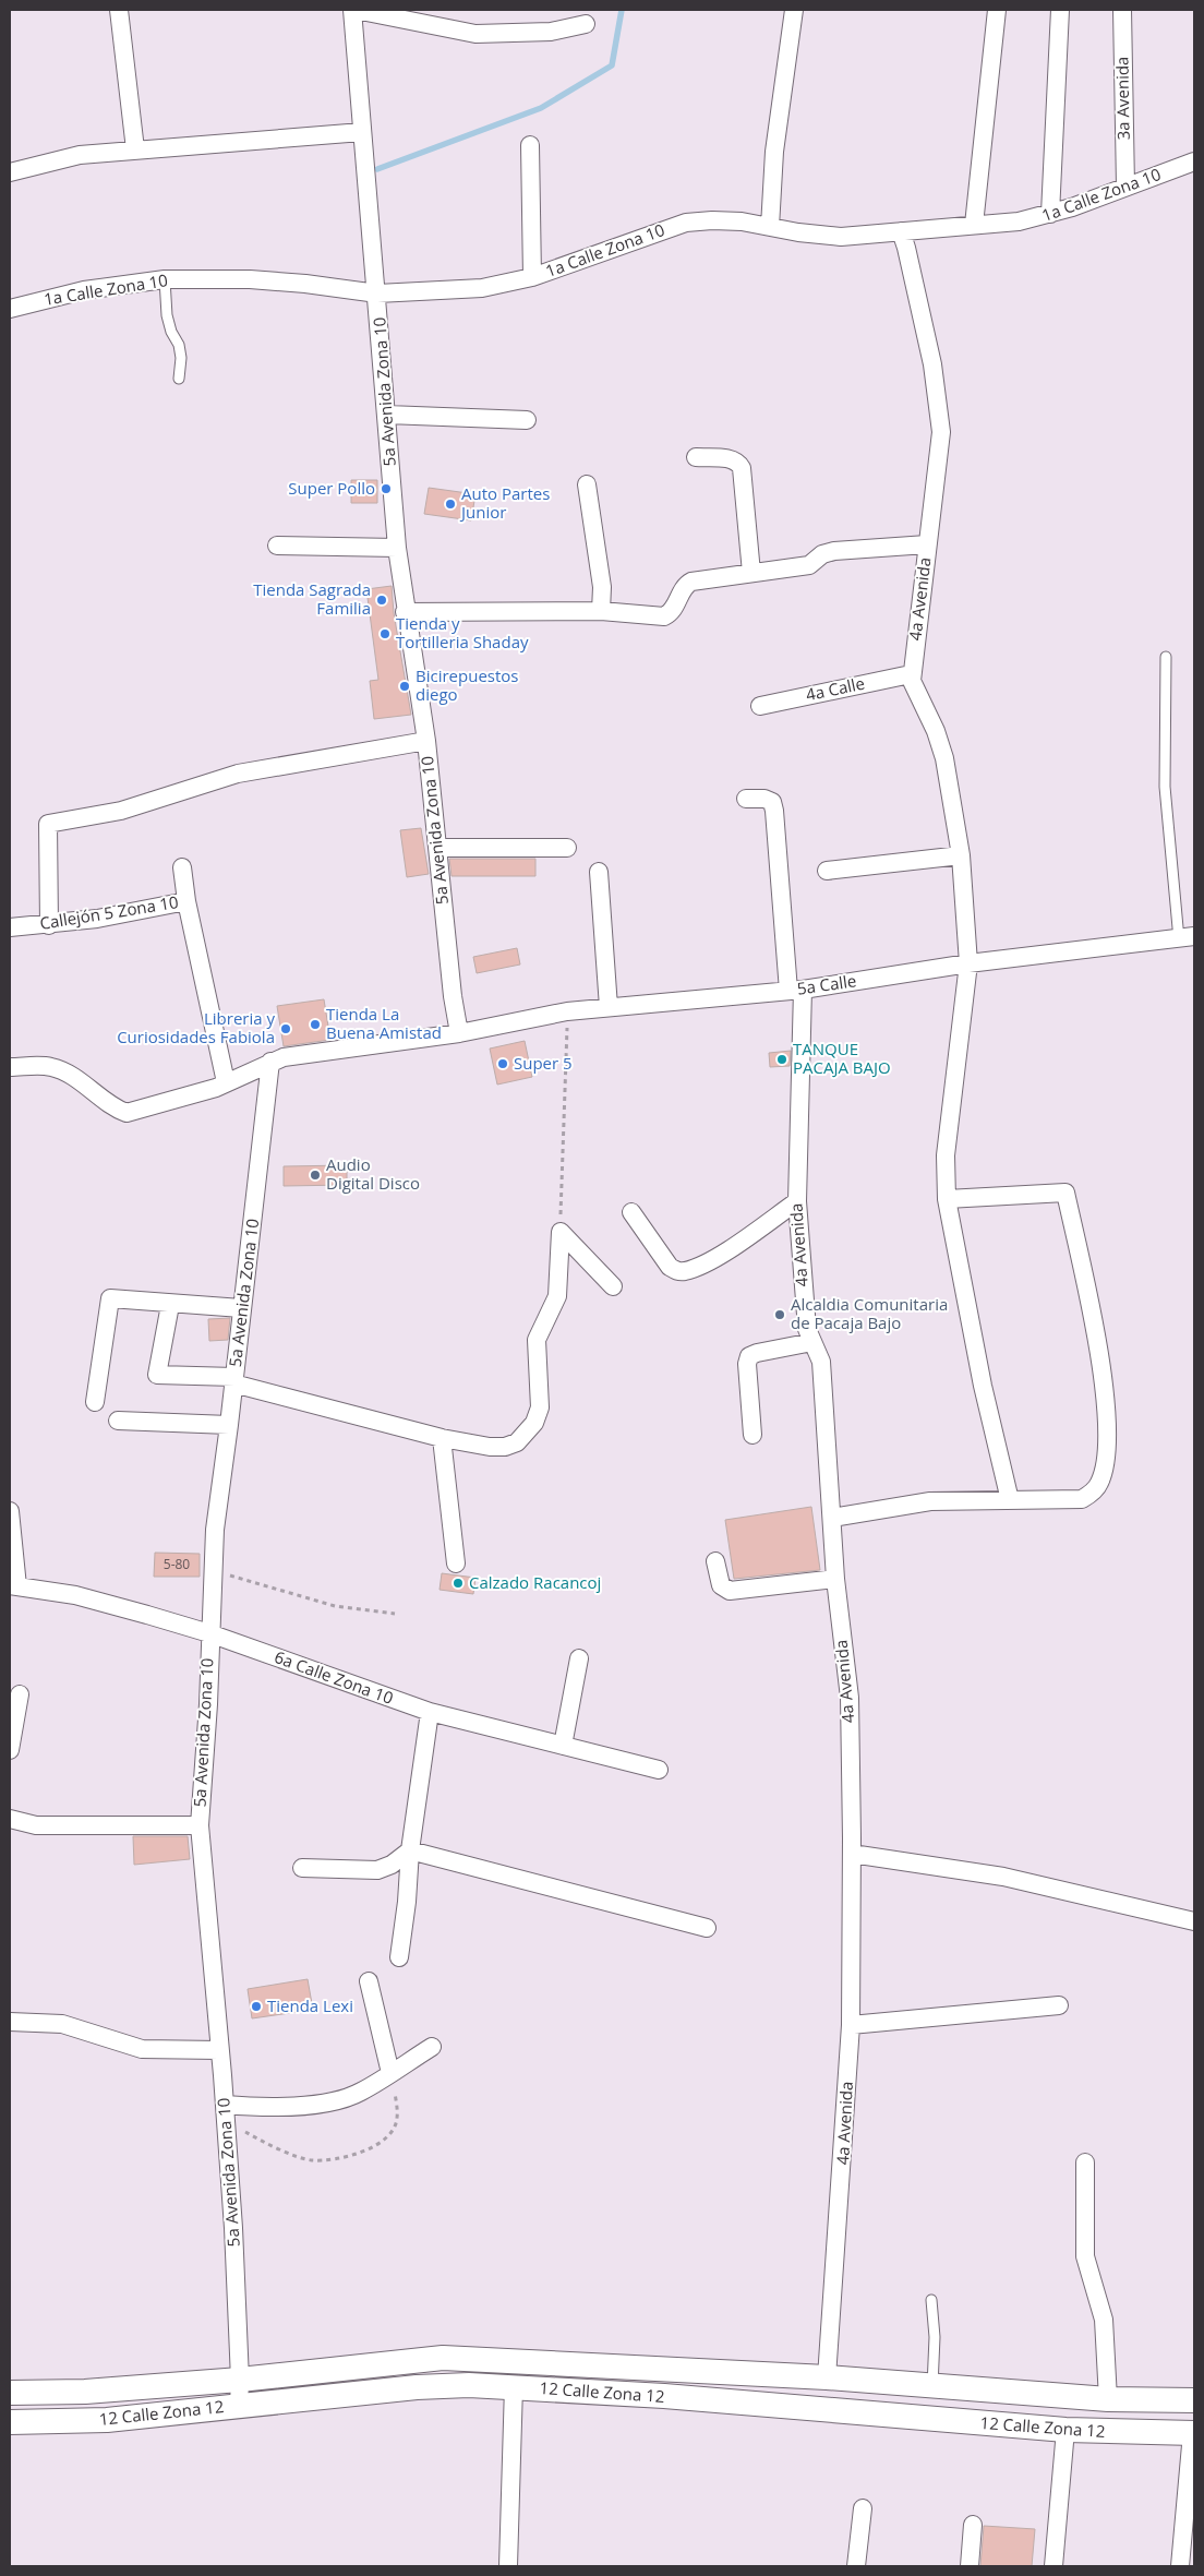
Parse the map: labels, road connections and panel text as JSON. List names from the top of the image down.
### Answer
{
  "streets": {
    "street": [
      "3a Avenida",
      "1a Calle Zona 10",
      "5a Avenida Zona 10",
      "4a Avenida",
      "4a Calle",
      "Callejón 5 Zona 10",
      "5a Calle",
      "6a Calle Zona 10",
      "12 Calle Zona 12"
    ]
  },
  "crossings": [
    ["3a Avenida", "1a Calle Zona 10"],
    ["1a Calle Zona 10", "5a Avenida Zona 10"],
    ["1a Calle Zona 10", "4a Avenida"],
    ["5a Avenida Zona 10", "5a Calle"],
    ["5a Avenida Zona 10", "6a Calle Zona 10"],
    ["5a Avenida Zona 10", "12 Calle Zona 12"],
    ["4a Avenida", "4a Calle"],
    ["4a Avenida", "5a Calle"],
    ["4a Avenida", "12 Calle Zona 12"],
    ["Callejón 5 Zona 10", "5a Calle"]
  ],
  "places": [
    "Super Pollo",
    "Auto Partes Junior",
    "Tienda Sagrada Familia",
    "Tienda y Tortilleria Shaday",
    "Bicirepuestos diego",
    "Tienda La Buena Amistad",
    "Libreria y Curiosidades Fabiola",
    "TANQUE PACAJA BAJO",
    "Super 5",
    "Audio Digital Disco",
    "Alcaldia Comunitaria de Pacaja Bajo",
    "Calzado Racancoj",
    "Tienda Lexi"
  ],
  "house_numbers": ["5-80"]
}
